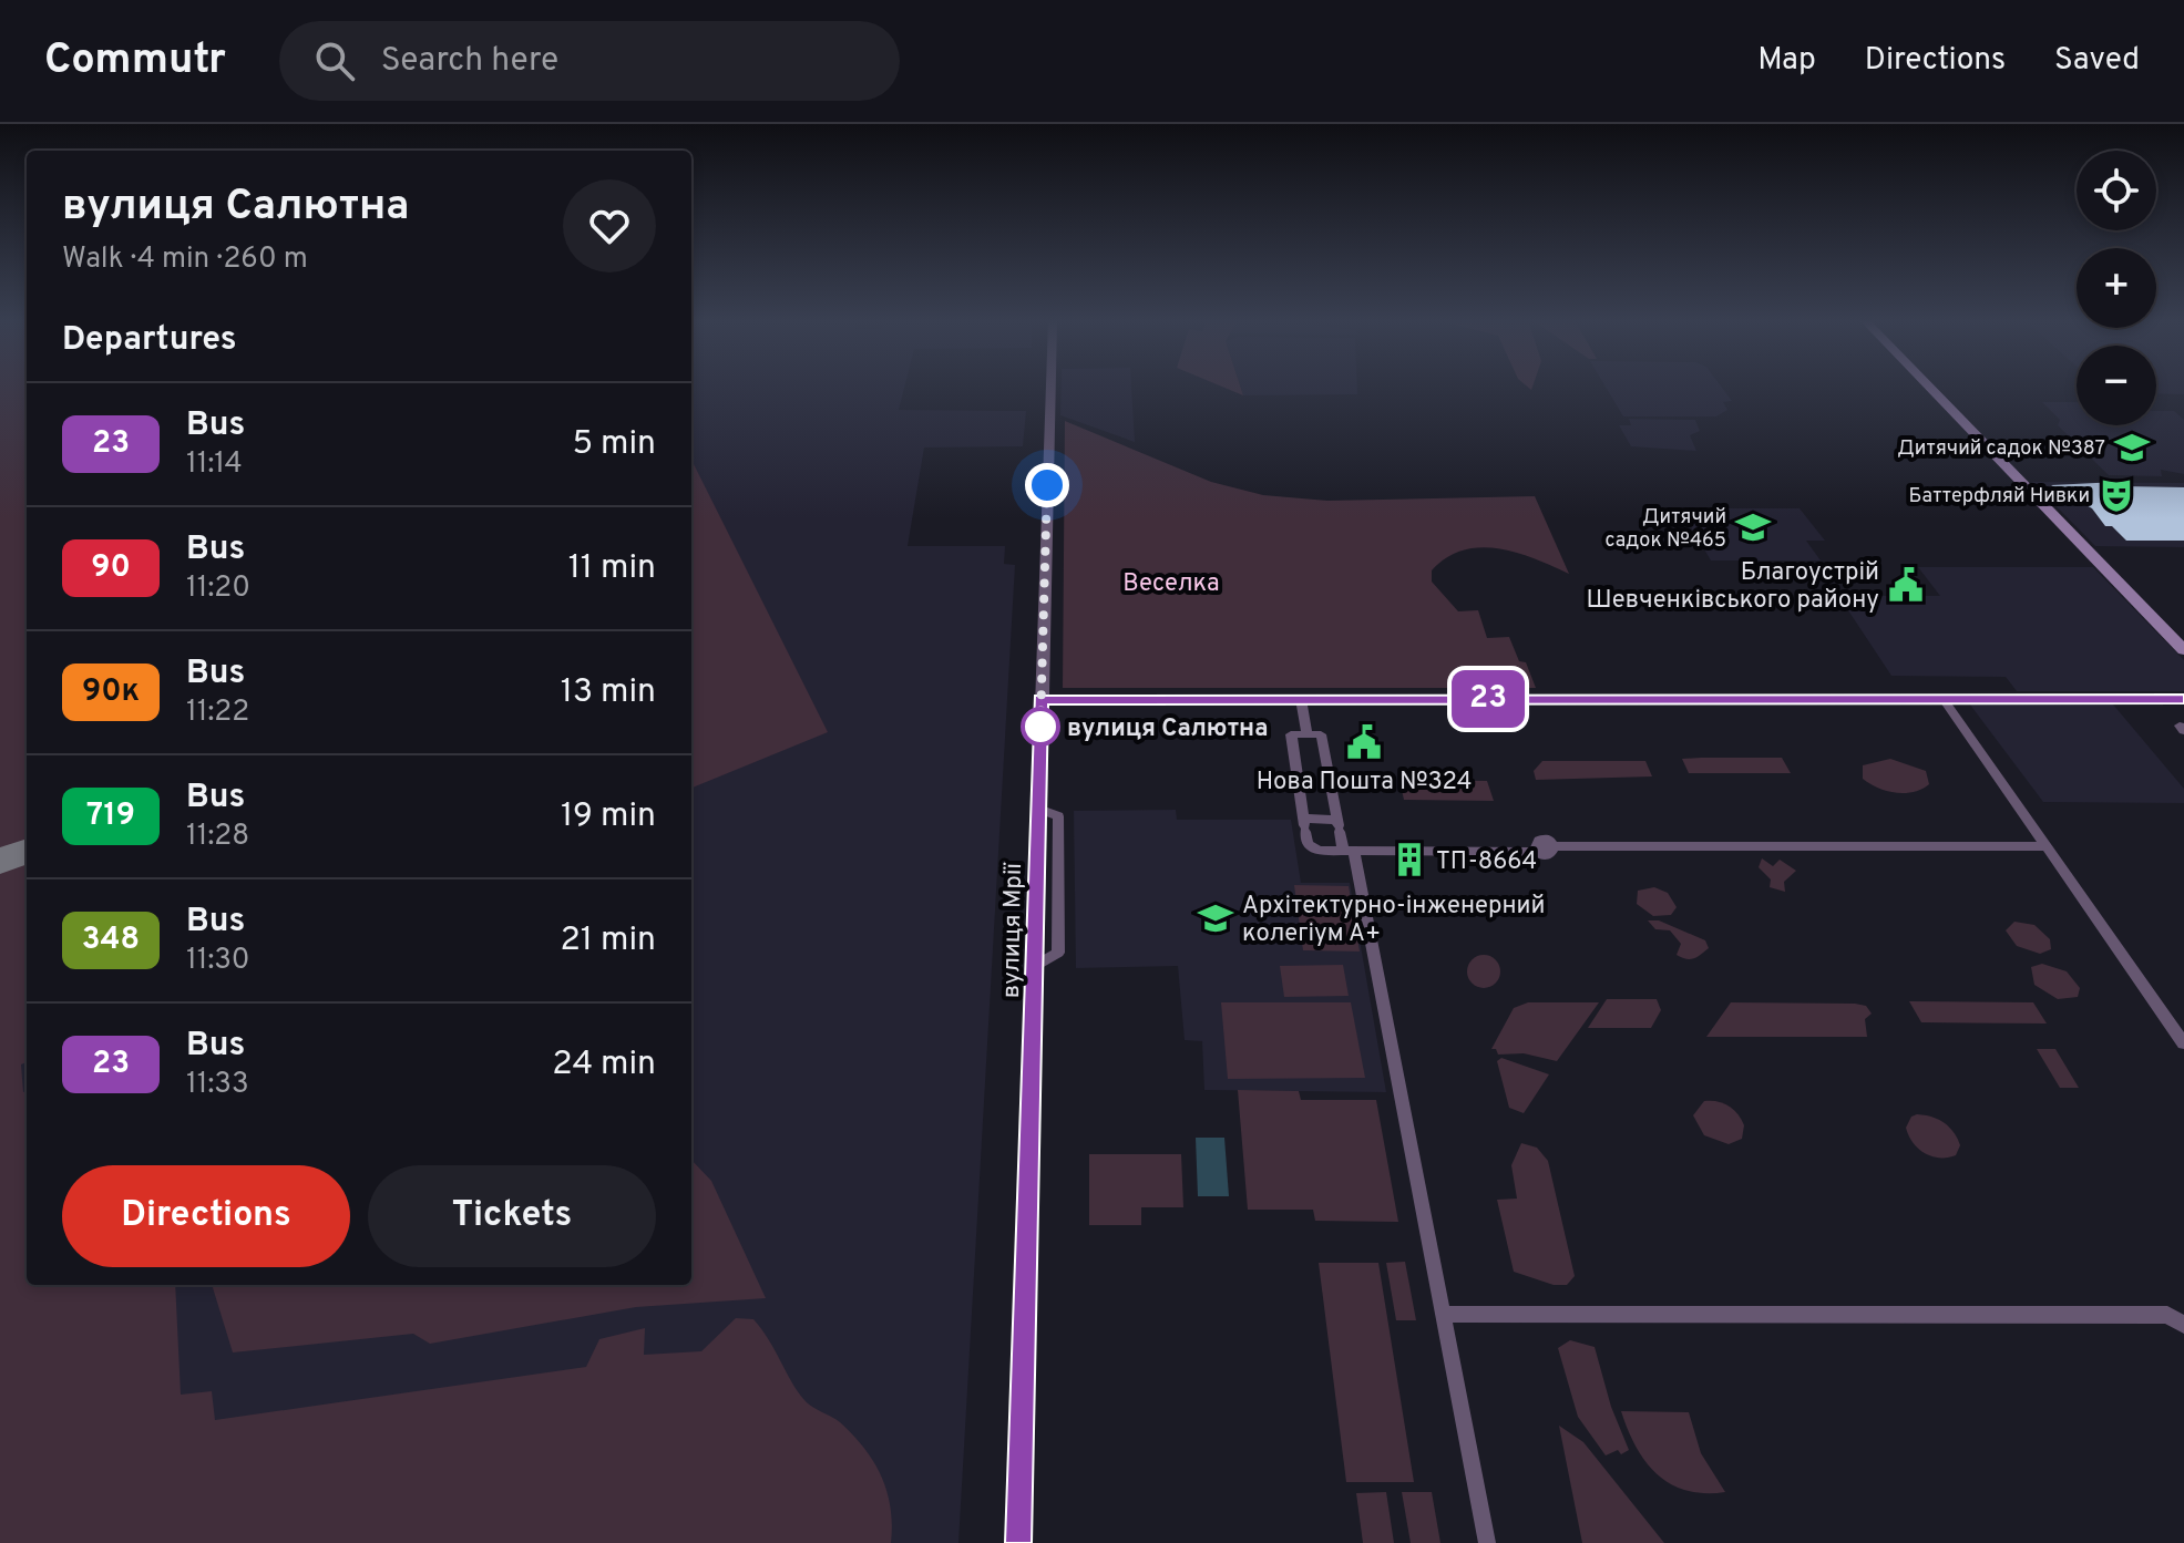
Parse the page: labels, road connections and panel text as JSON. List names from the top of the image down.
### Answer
{
  "streets": {
    "street": ["вулиця Мрії"]
  },
  "parks": ["Веселка"],
  "places": {
    "school or university": ["Дитячий садок №387", "Дитячий садок №465", "Архітектурно-інженерний колегіум А+"],
    "theatre": ["Баттерфляй Нивки"],
    "public building": ["Благоустрій Шевченківського району", "Нова Пошта №324"],
    "other": ["вулиця Салютна"],
    "building": ["ТП-8664"]
  },
  "lines": ["bus line 23"],
  "page": {
    "header": "Commutr",
    "search": "Search here",
    "nav": ["Map", "Directions", "Saved"],
    "on_map": "23",
    "map_buttons": ["+", "−"],
    "heading": [
      ["вулиця Салютна", "Walk · 4 min · 260 m"],
      "Departures"
    ],
    "list": [
      {
        "mark": "23",
        "name": "Bus",
        "note": "11:14",
        "value": "5 min"
      },
      {
        "mark": "90",
        "name": "Bus",
        "note": "11:20",
        "value": "11 min"
      },
      {
        "mark": "90к",
        "name": "Bus",
        "note": "11:22",
        "value": "13 min"
      },
      {
        "mark": "719",
        "name": "Bus",
        "note": "11:28",
        "value": "19 min"
      },
      {
        "mark": "348",
        "name": "Bus",
        "note": "11:30",
        "value": "21 min"
      },
      {
        "mark": "23",
        "name": "Bus",
        "note": "11:33",
        "value": "24 min"
      }
    ],
    "buttons": ["Directions", "Tickets"]
  }
}
